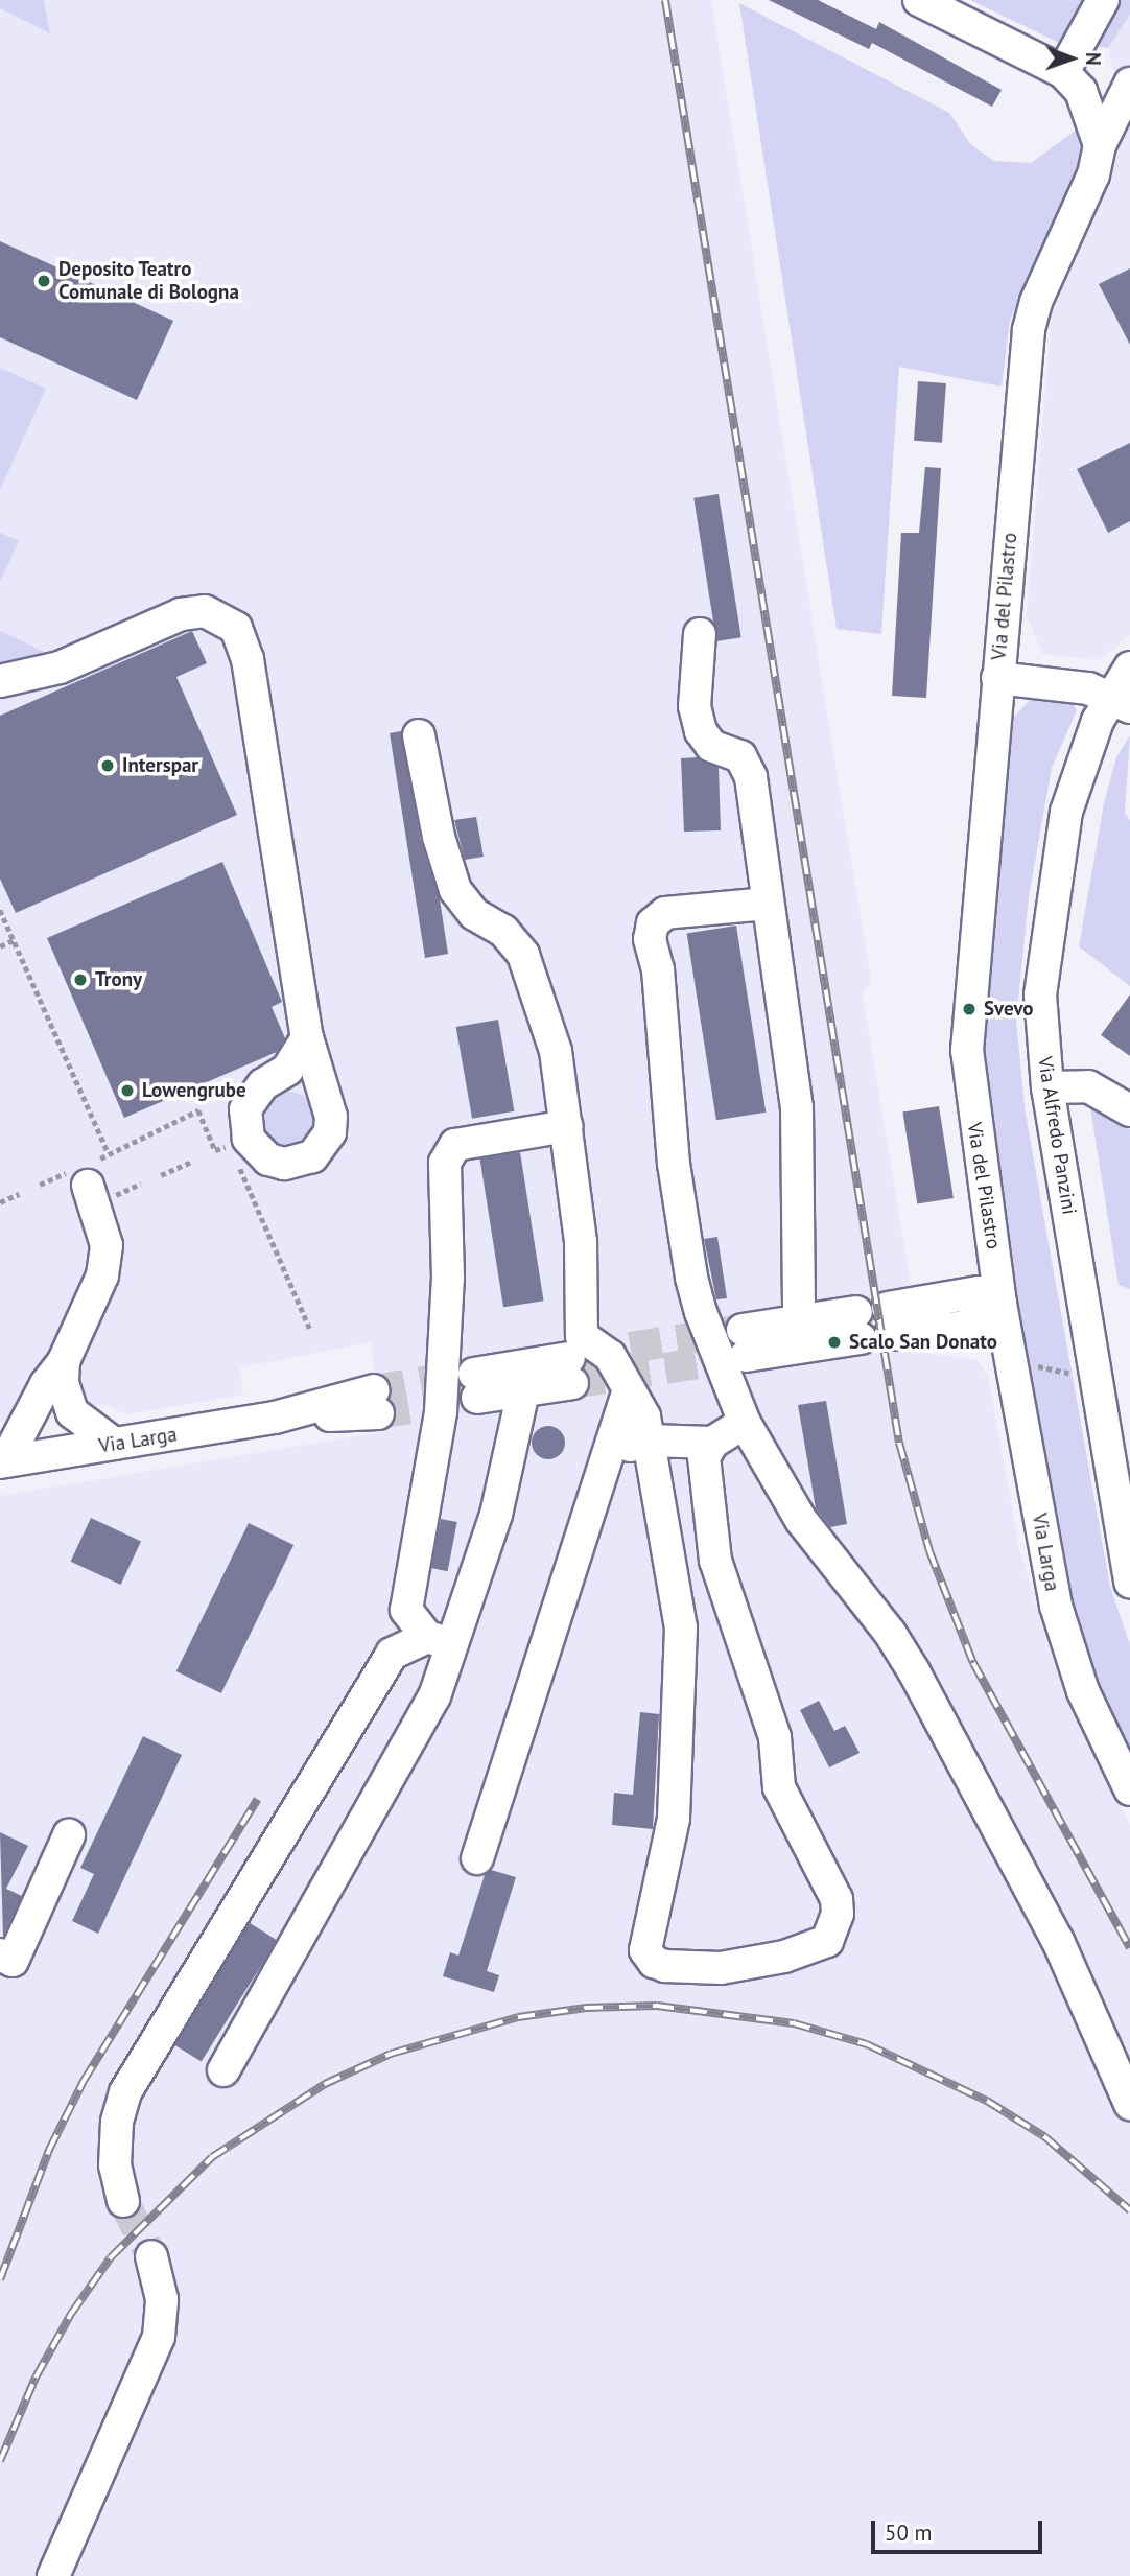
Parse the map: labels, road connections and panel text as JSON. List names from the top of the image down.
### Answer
{
  "streets": {
    "street": ["Via del Pilastro", "Via Alfredo Panzini", "Via Larga"]
  },
  "crossings": [
    ["Via del Pilastro", "Via Larga"]
  ],
  "places": [
    "Deposito Teatro Comunale di Bologna",
    "Interspar",
    "Trony",
    "Svevo",
    "Lowengrube",
    "Scalo San Donato"
  ],
  "scale_bar": "50 m",
  "north": "right"
}
